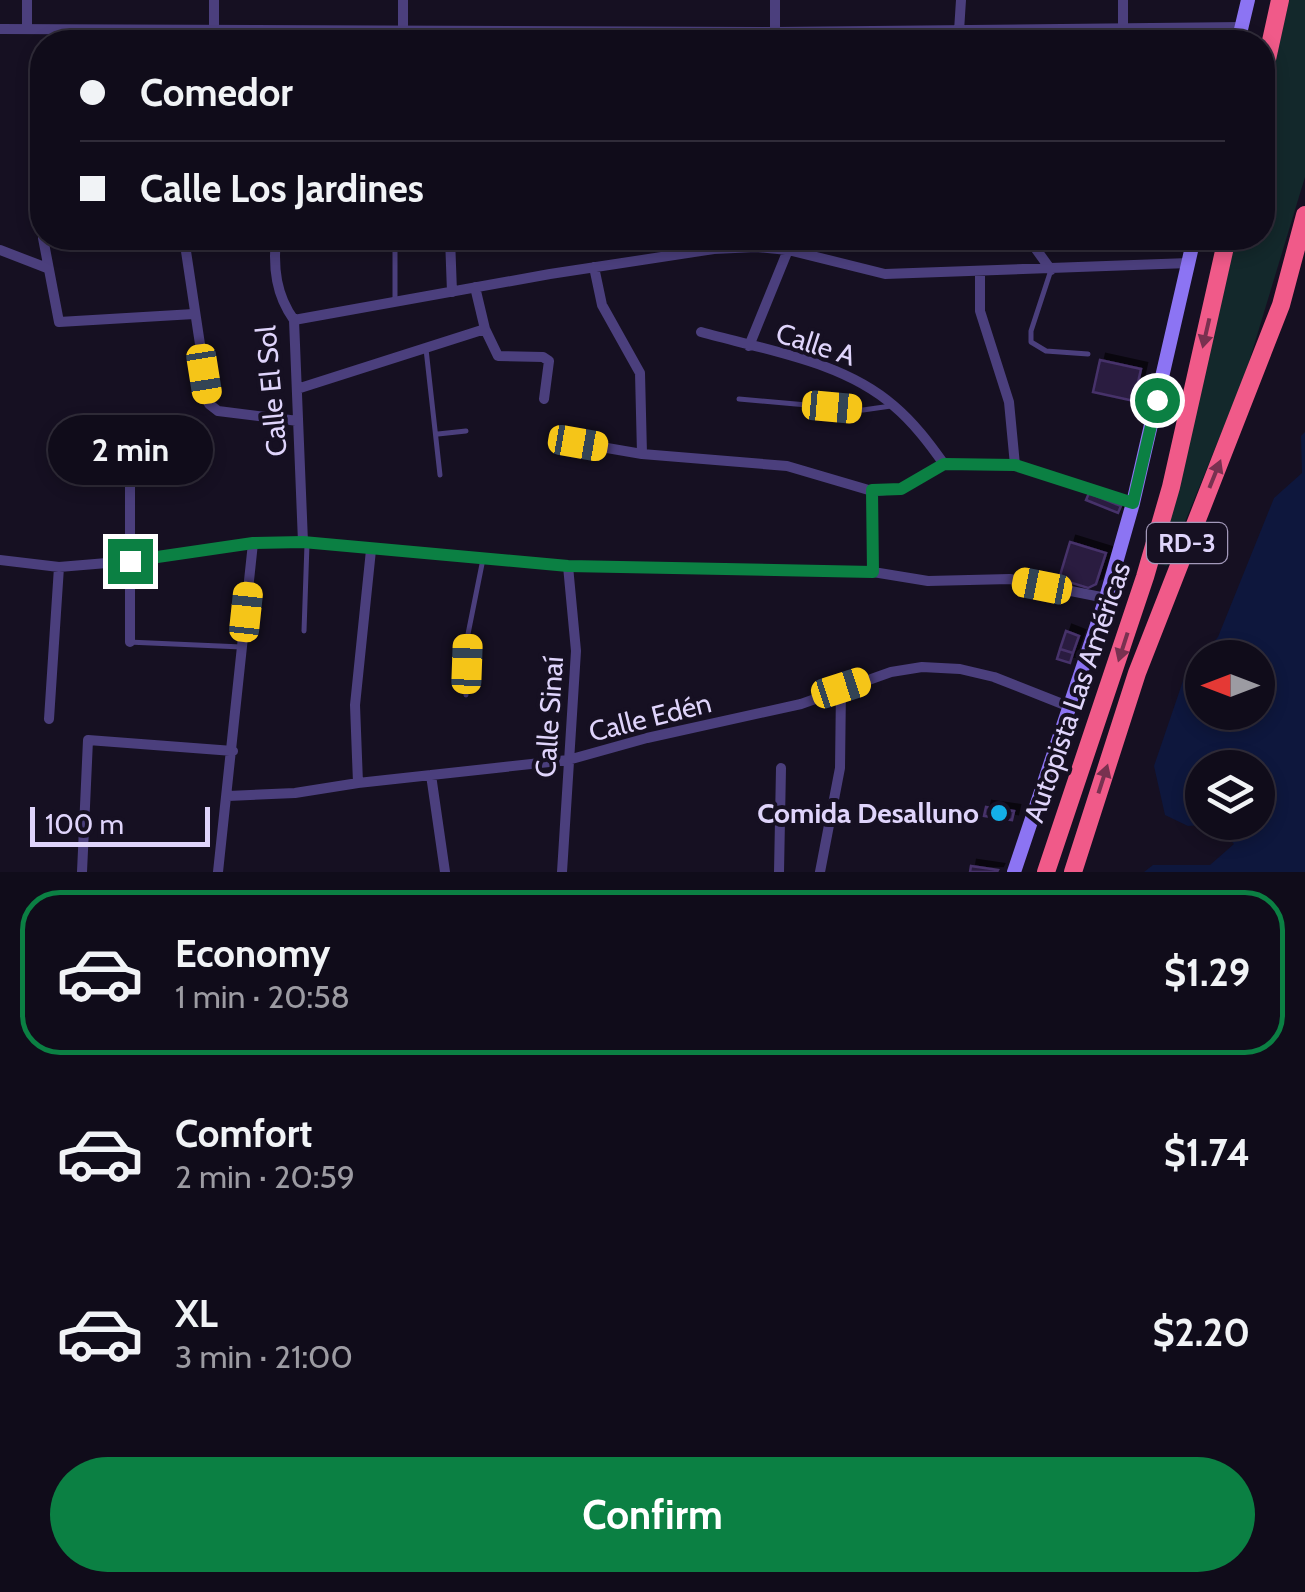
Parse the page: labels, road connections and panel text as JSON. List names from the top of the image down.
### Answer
{
  "streets": {
    "highway": ["RD-3", "Autopista Las Américas"],
    "street": [
      "Calle A",
      "Calle El Sol",
      "Calle Sinaí",
      "Calle Edén"
    ]
  },
  "crossings": [
    ["Calle Sinaí", "Calle Edén"]
  ],
  "places": ["Comida Desalluno"],
  "scale_bar": "100 m",
  "north": "left",
  "page": {
    "banner": ["Comedor", "Calle Los Jardines"],
    "bubble": "2 min",
    "scale": "100 m",
    "list": [
      {
        "name": "Economy",
        "note": "1 min · 20:58",
        "value": "$1.29"
      },
      {
        "name": "Comfort",
        "note": "2 min · 20:59",
        "value": "$1.74"
      },
      {
        "name": "XL",
        "note": "3 min · 21:00",
        "value": "$2.20"
      }
    ],
    "buttons": "Confirm"
  }
}
